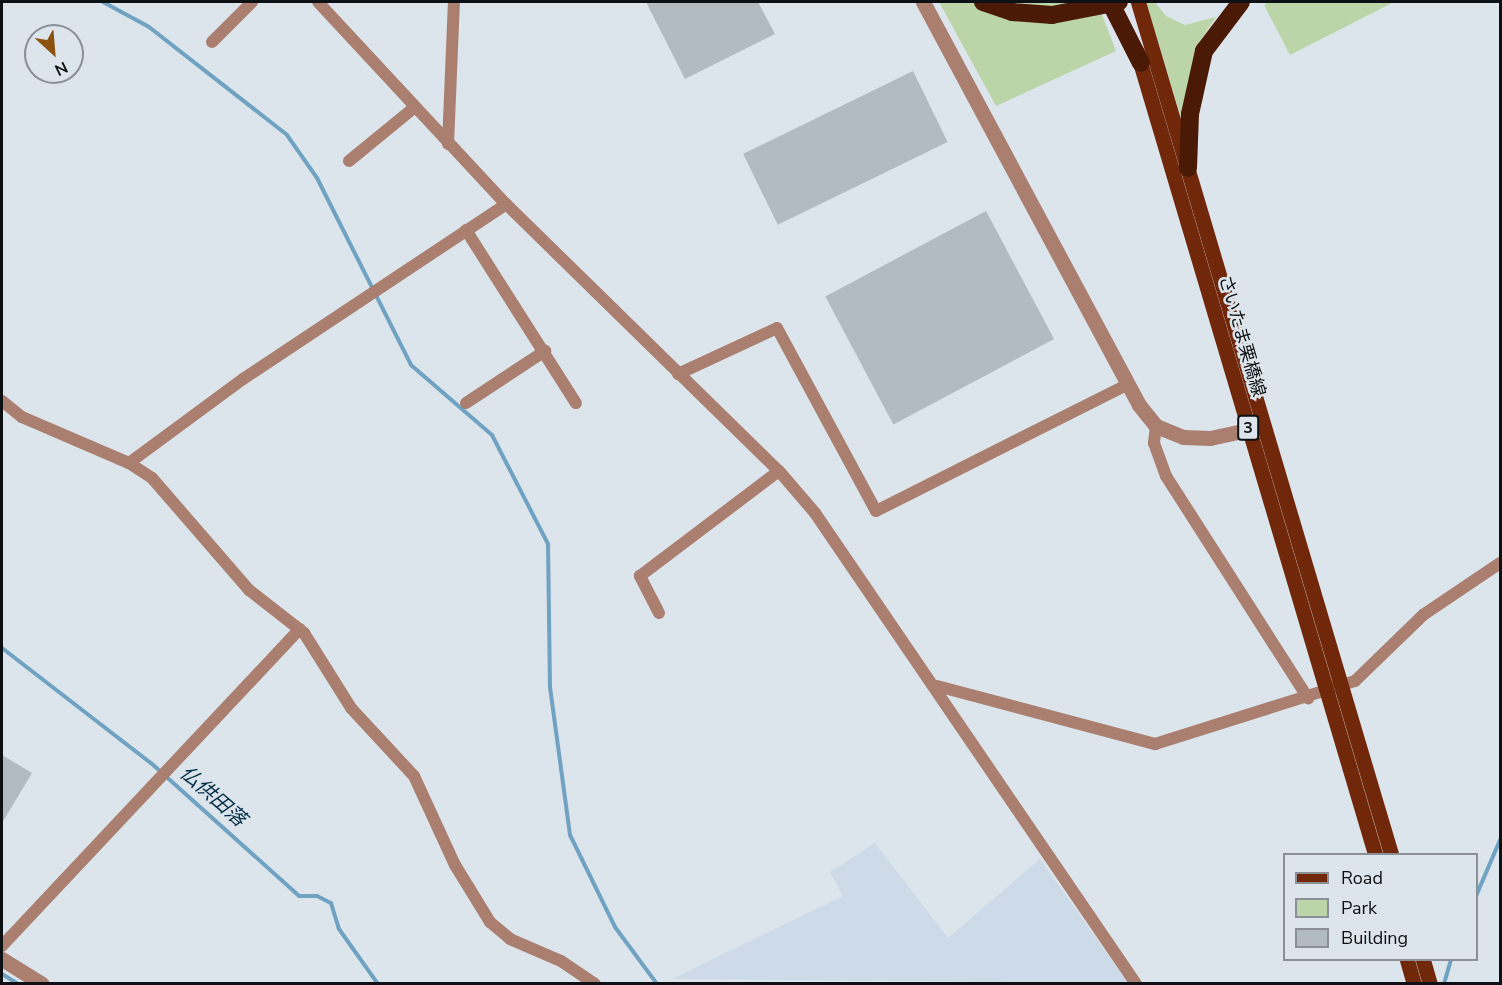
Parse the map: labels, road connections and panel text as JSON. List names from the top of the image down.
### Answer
{
  "streets": {
    "main road": ["さいたま栗橋線", "3"]
  },
  "water": ["仏供田落"],
  "legend": ["Road", "Park", "Building"],
  "north": "bottom right"
}
